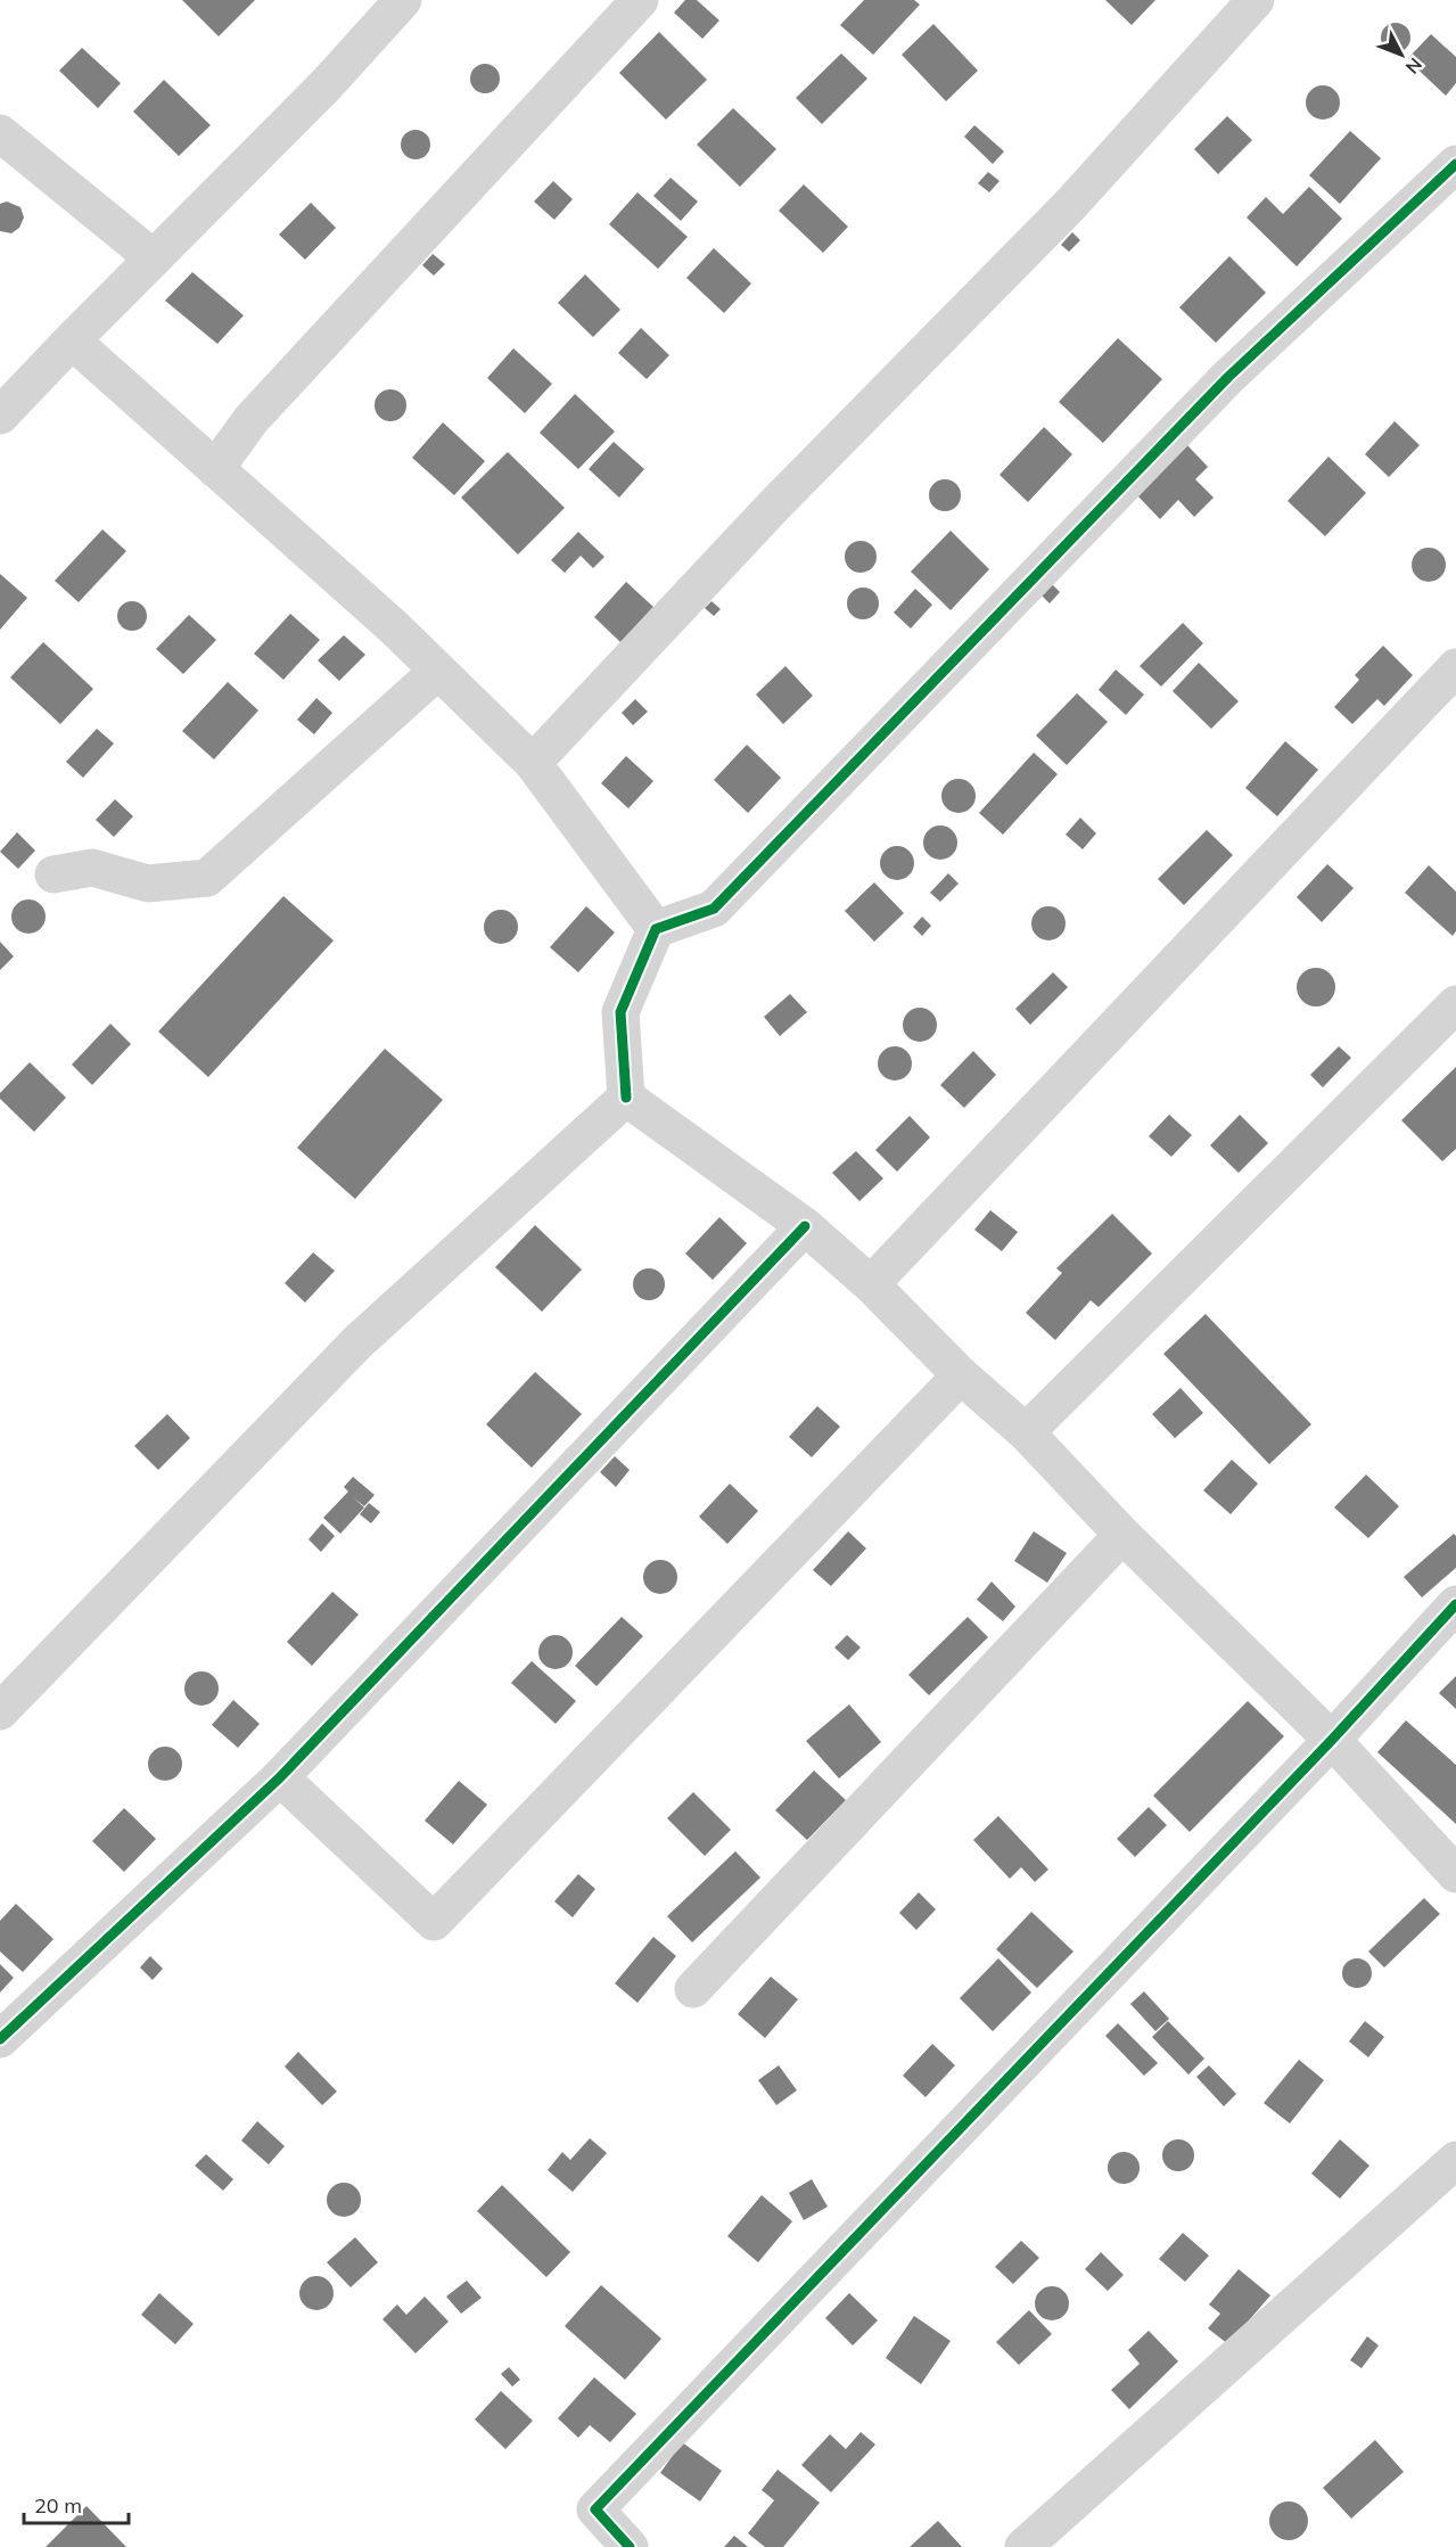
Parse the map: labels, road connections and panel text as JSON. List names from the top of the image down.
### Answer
{
  "scale_bar": "20 m",
  "north": "bottom right"
}
